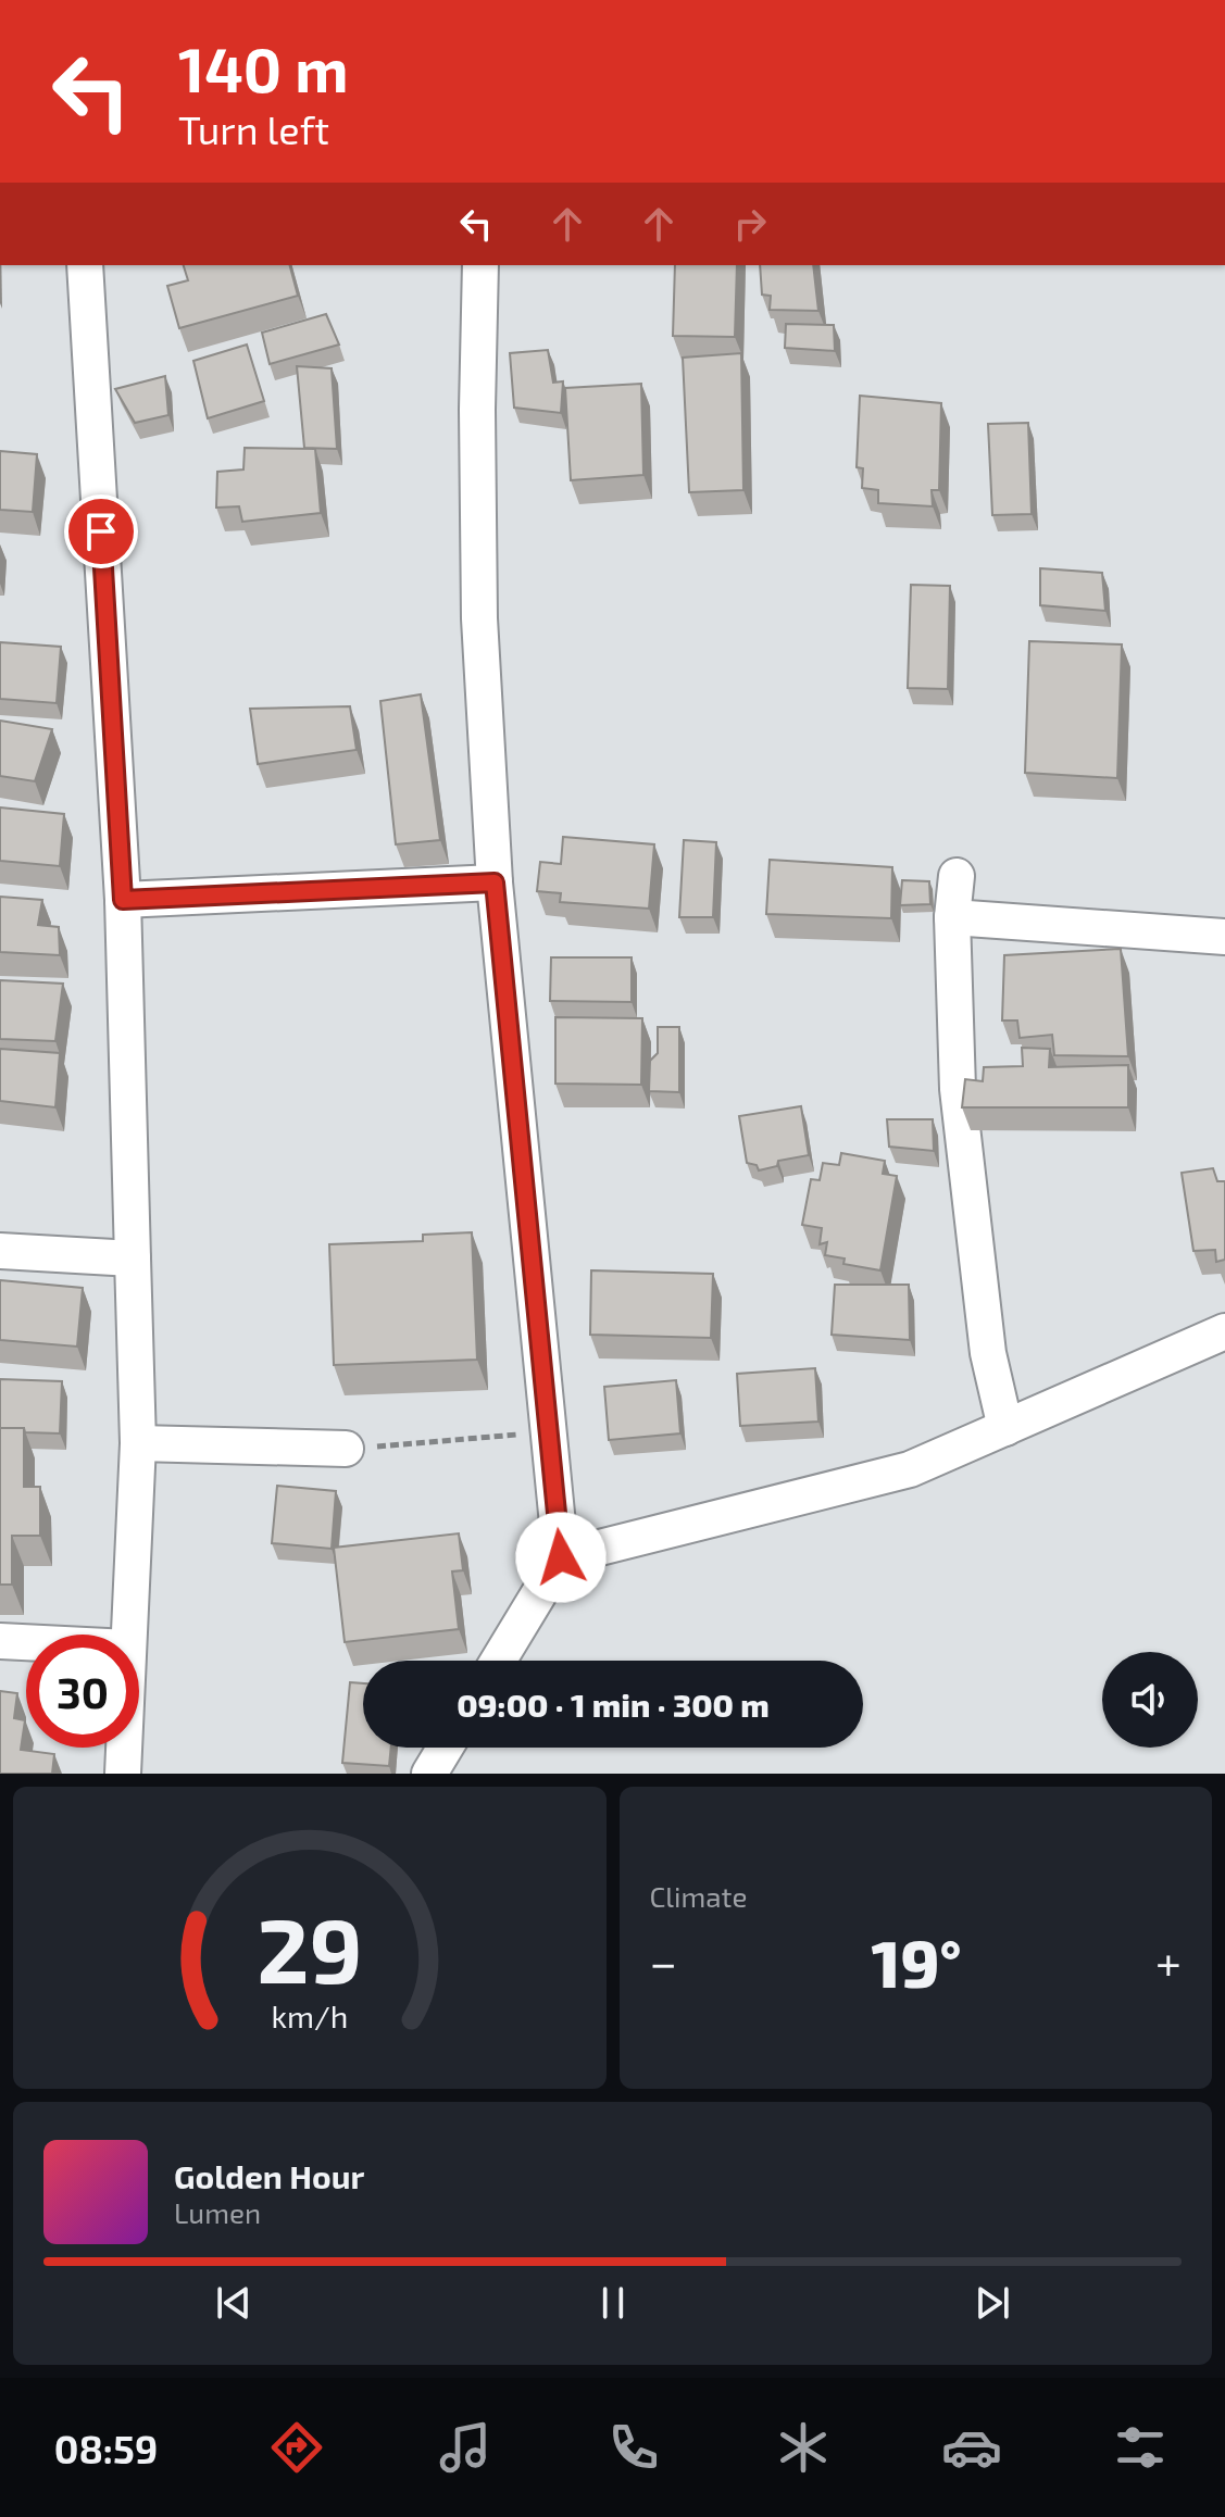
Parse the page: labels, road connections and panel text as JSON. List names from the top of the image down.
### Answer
{
  "page": {
    "turn": ["140 m", "Turn left"],
    "limit": "30",
    "trip": "09:00 · 1 min · 300 m",
    "tile": "Climate",
    "heat": ["−", "19°", "+"],
    "song": ["Golden Hour", "Lumen"],
    "tabs": "08:59",
    "gauge": ["29", "km/h"]
  }
}
